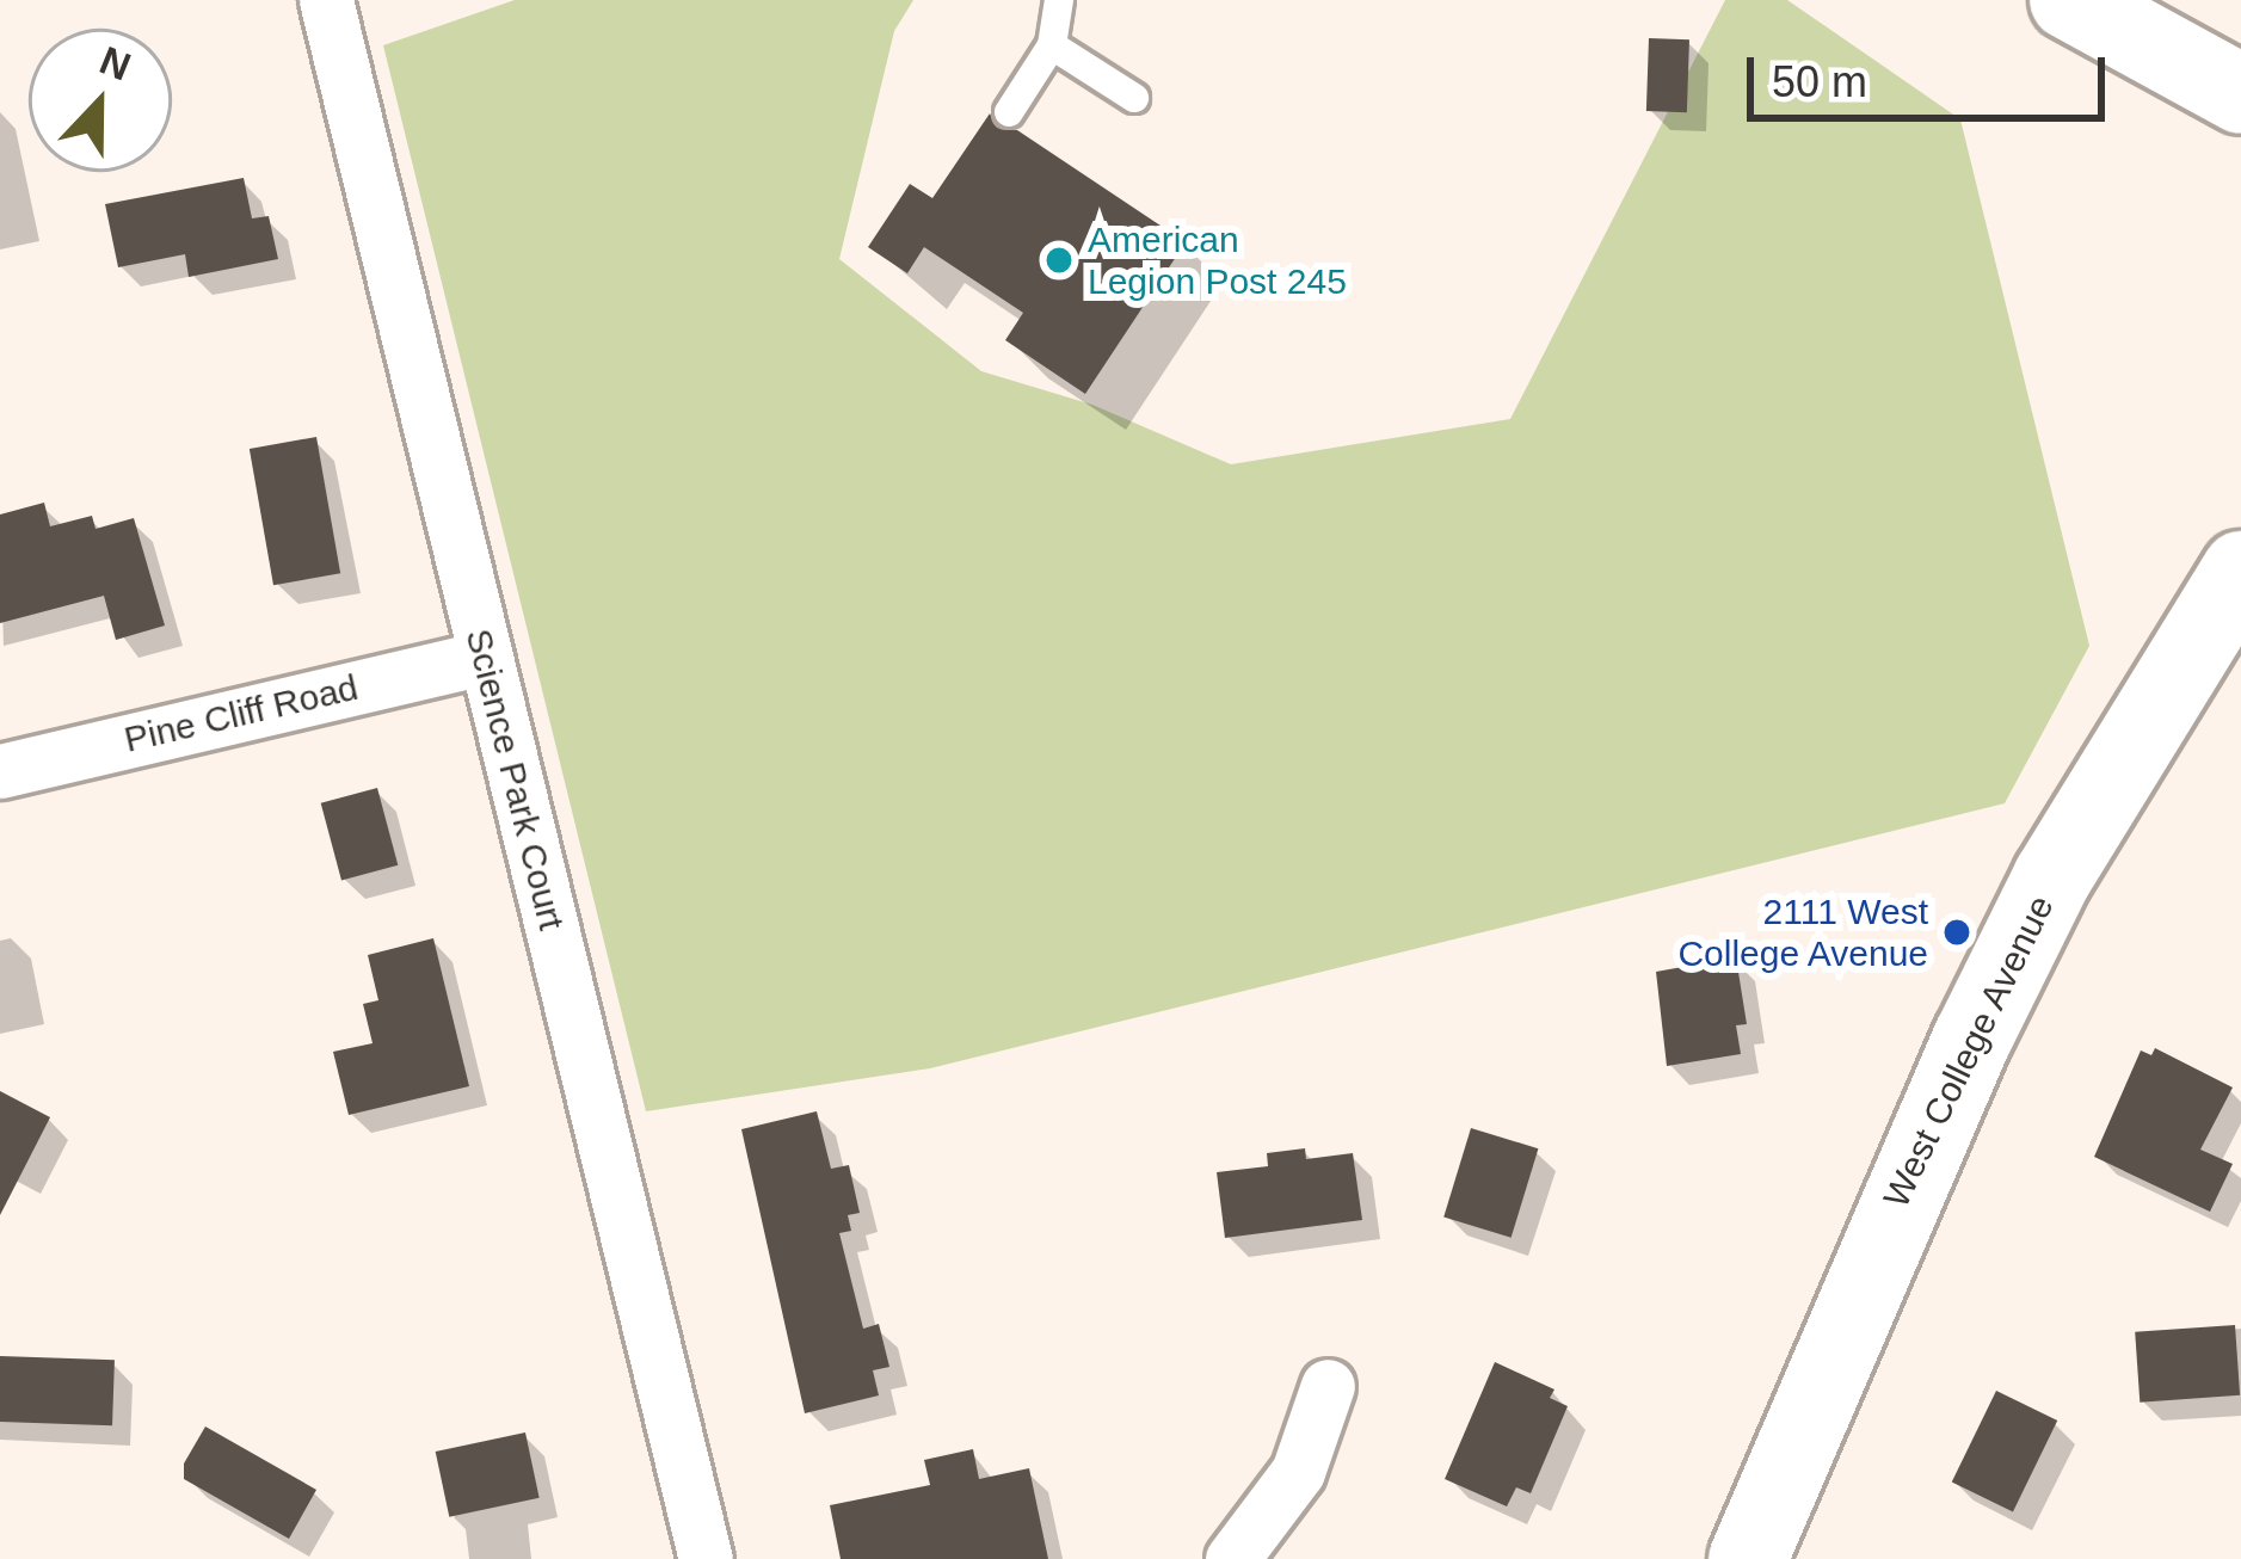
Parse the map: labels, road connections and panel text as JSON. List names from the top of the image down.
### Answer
{
  "streets": {
    "main road": ["West College Avenue"],
    "street": ["Pine Cliff Road", "Science Park Court"]
  },
  "crossings": [
    ["Pine Cliff Road", "Science Park Court"]
  ],
  "places": ["American Legion Post 245", "2111 West College Avenue"],
  "scale_bar": "50 m",
  "north": "top"
}
